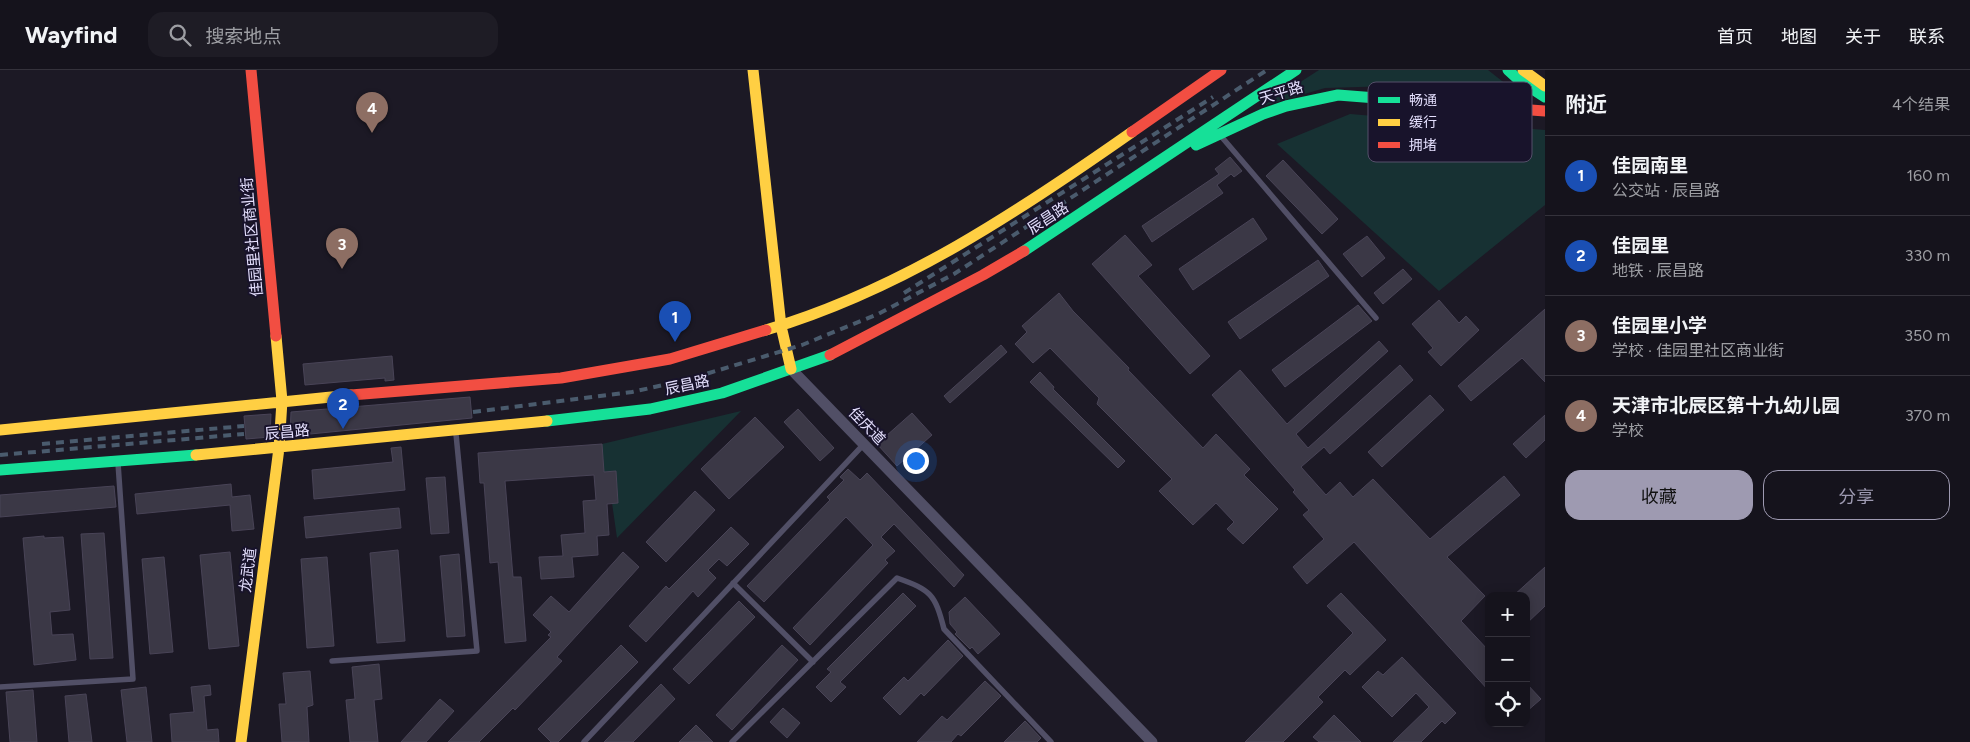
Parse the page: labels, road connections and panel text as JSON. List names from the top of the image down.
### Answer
{
  "streets": {
    "main road": [
      "天平路",
      "辰昌路",
      "佳园里社区商业街",
      "龙武道"
    ],
    "street": ["佳庆道"]
  },
  "crossings": [
    ["天平路", "辰昌路"],
    ["辰昌路", "佳园里社区商业街"],
    ["辰昌路", "佳庆道"],
    ["辰昌路", "龙武道"],
    ["佳园里社区商业街", "龙武道"]
  ],
  "legend": ["畅通", "缓行", "拥堵"],
  "page": {
    "header": "Wayfind",
    "search": "搜索地点",
    "nav": [
      "首页",
      "地图",
      "关于",
      "联系"
    ],
    "heading": ["附近", "4个结果"],
    "pins": [
      "4",
      "3",
      "1",
      "2"
    ],
    "list": [
      {
        "mark": "1",
        "name": "佳园南里",
        "note": "公交站 · 辰昌路",
        "value": "160 m"
      },
      {
        "mark": "2",
        "name": "佳园里",
        "note": "地铁 · 辰昌路",
        "value": "330 m"
      },
      {
        "mark": "3",
        "name": "佳园里小学",
        "note": "学校 · 佳园里社区商业街",
        "value": "350 m"
      },
      {
        "mark": "4",
        "name": "天津市北辰区第十九幼儿园",
        "note": "学校",
        "value": "370 m"
      }
    ],
    "buttons": ["收藏", "分享"],
    "map_buttons": ["+", "−"]
  }
}
